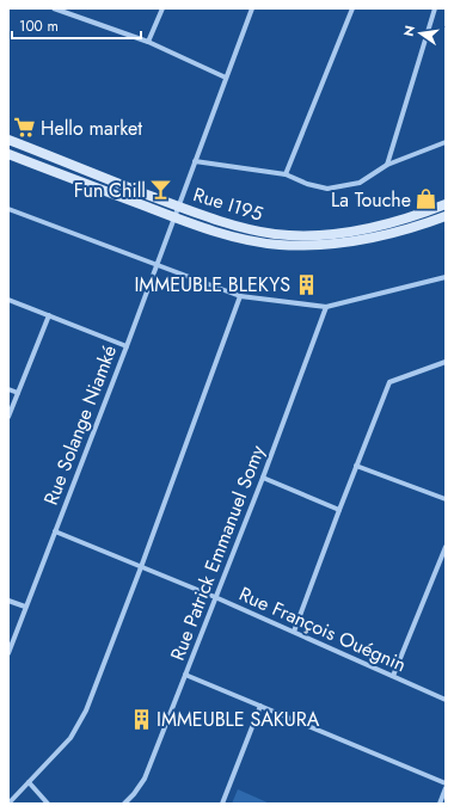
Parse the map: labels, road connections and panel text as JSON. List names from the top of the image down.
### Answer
{
  "streets": {
    "main road": ["Rue I195"],
    "street": ["Rue Solange Niamké", "Rue Patrick Emmanuel Somy", "Rue François Ouégnin"]
  },
  "crossings": [
    ["Rue I195", "Rue Solange Niamké"],
    ["Rue Solange Niamké", "Rue François Ouégnin"],
    ["Rue Patrick Emmanuel Somy", "Rue François Ouégnin"]
  ],
  "places": {
    "supermarket": ["Hello market"],
    "bar": ["Fun Chill"],
    "shop": ["La Touche"],
    "building": ["IMMEUBLE BLEKYS", "IMMEUBLE SAKURA"]
  },
  "scale_bar": "100 m",
  "north": "left"
}
